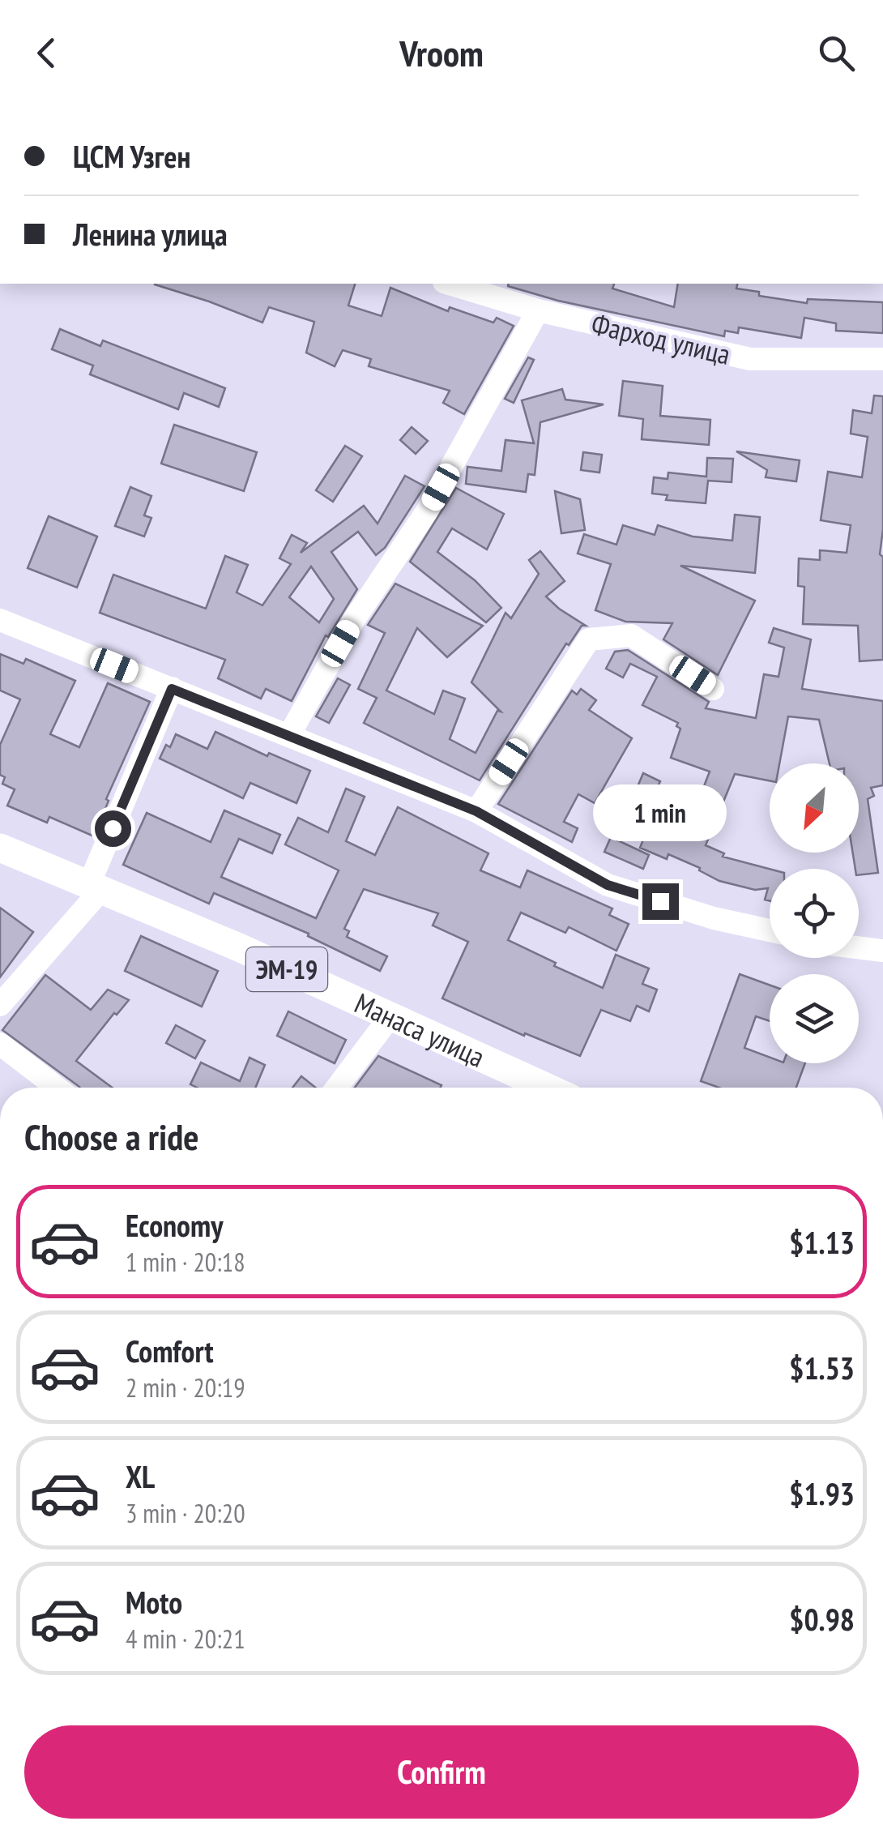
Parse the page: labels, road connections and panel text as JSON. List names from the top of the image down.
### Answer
{
  "streets": {
    "main road": ["ЭМ-19", "Манаса улица"],
    "street": ["Фарход улица"]
  },
  "north": "bottom left",
  "page": {
    "header": "Vroom",
    "banner": ["ЦСМ Узген", "Ленина улица"],
    "bubble": "1 min",
    "heading": "Choose a ride",
    "list": [
      {
        "name": "Economy",
        "note": "1 min · 20:18",
        "value": "$1.13"
      },
      {
        "name": "Comfort",
        "note": "2 min · 20:19",
        "value": "$1.53"
      },
      {
        "name": "XL",
        "note": "3 min · 20:20",
        "value": "$1.93"
      },
      {
        "name": "Moto",
        "note": "4 min · 20:21",
        "value": "$0.98"
      }
    ],
    "buttons": "Confirm"
  }
}
